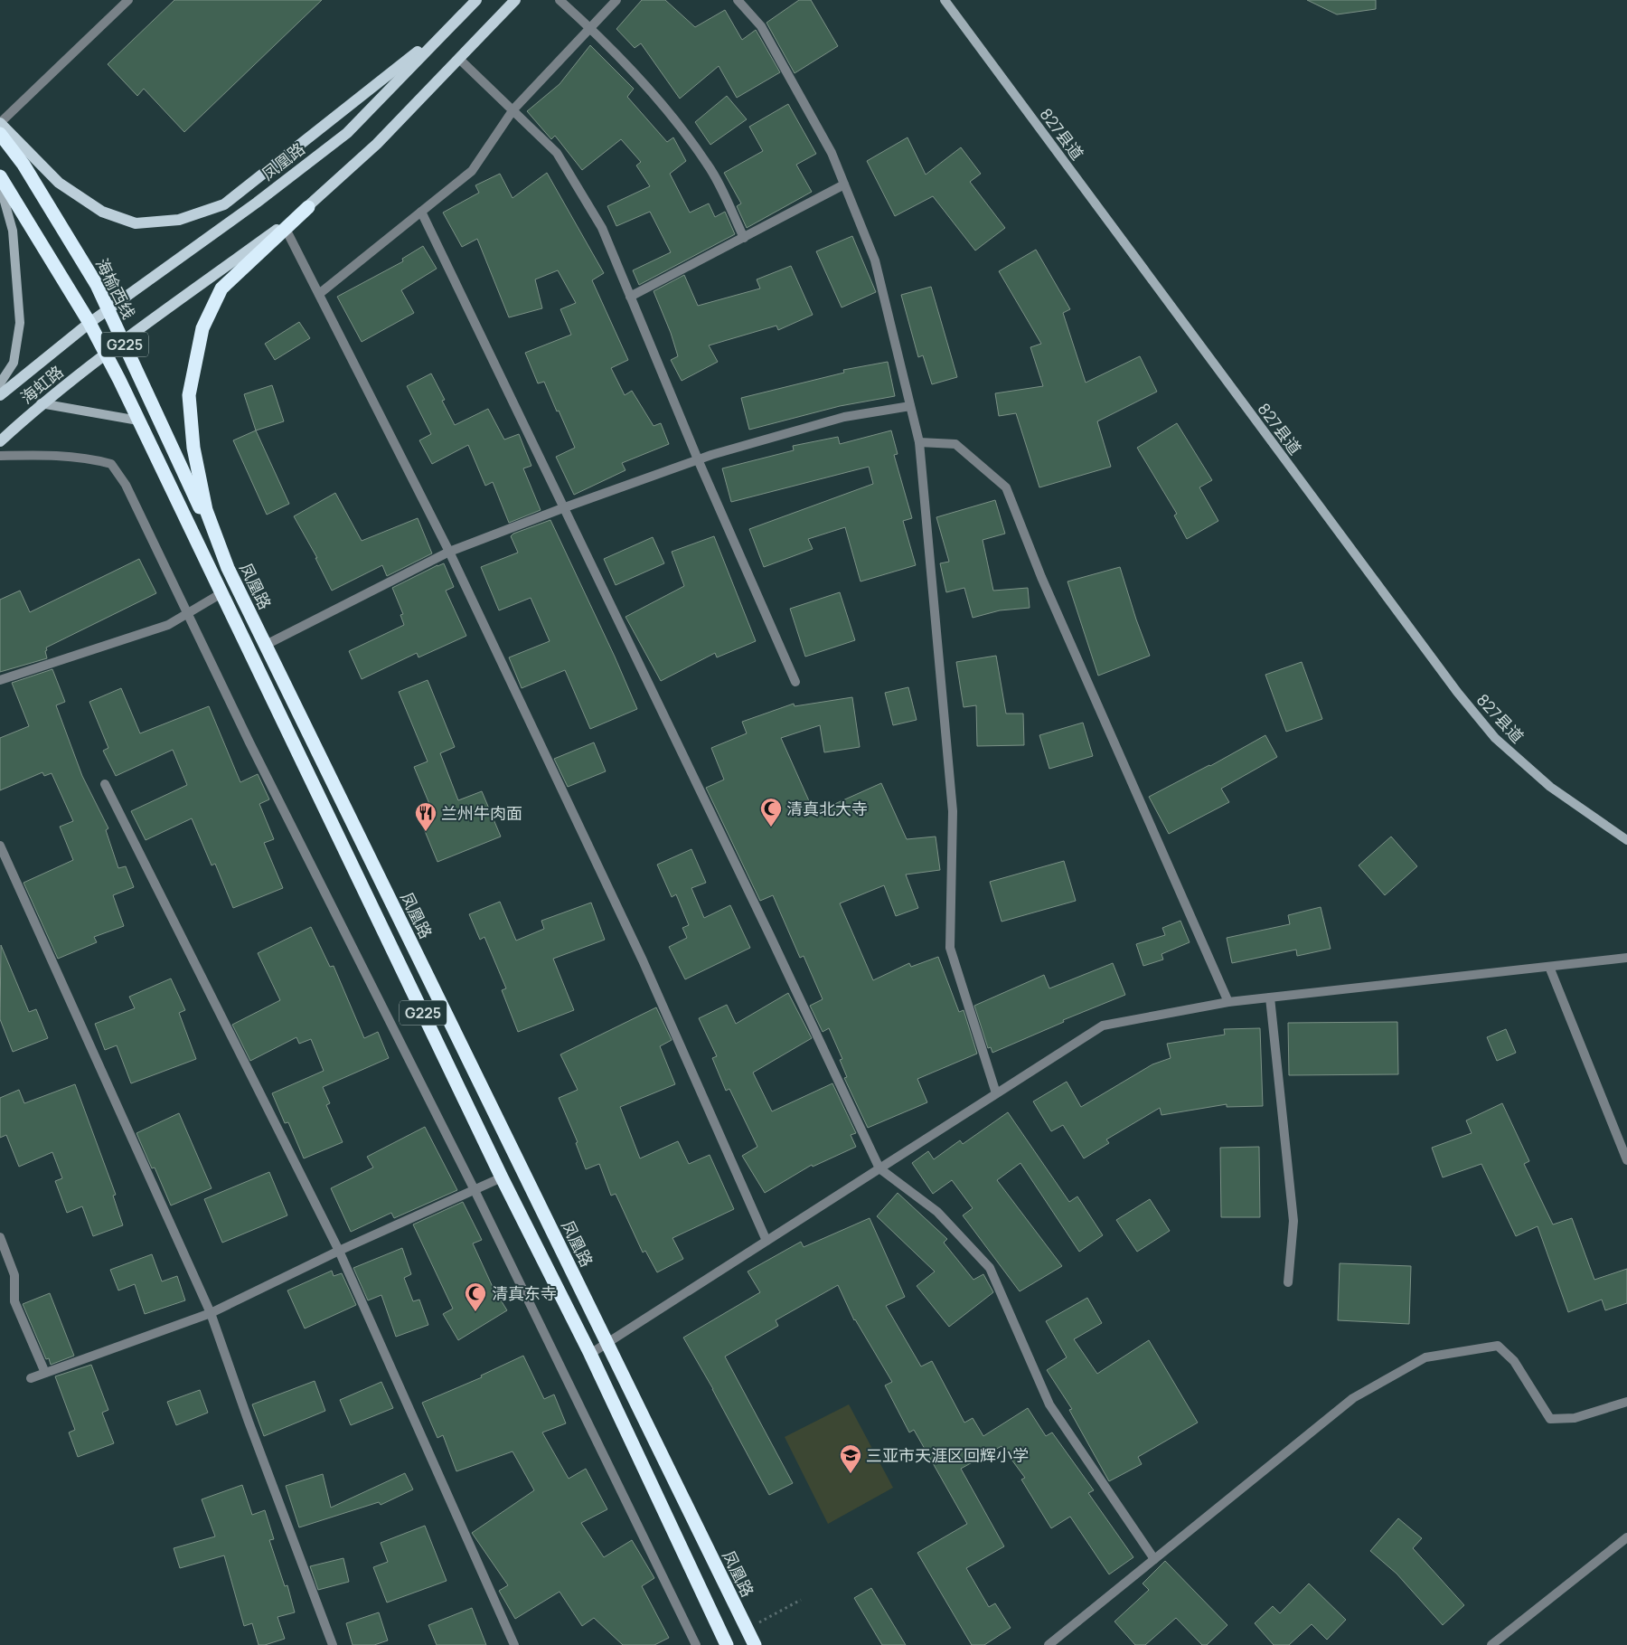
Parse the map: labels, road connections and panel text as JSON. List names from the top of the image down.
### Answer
{
  "streets": {
    "highway": ["凤凰路", "海榆西线", "G225"],
    "main road": ["827县道", "海虹路"]
  },
  "crossings": [
    ["凤凰路", "海榆西线"],
    ["凤凰路", "G225"],
    ["凤凰路", "海虹路"],
    ["G225", "海虹路"]
  ],
  "places": {
    "mosque": ["清真北大寺", "清真东寺"],
    "restaurant": ["兰州牛肉面"],
    "school or university": ["三亚市天涯区回辉小学"]
  }
}
